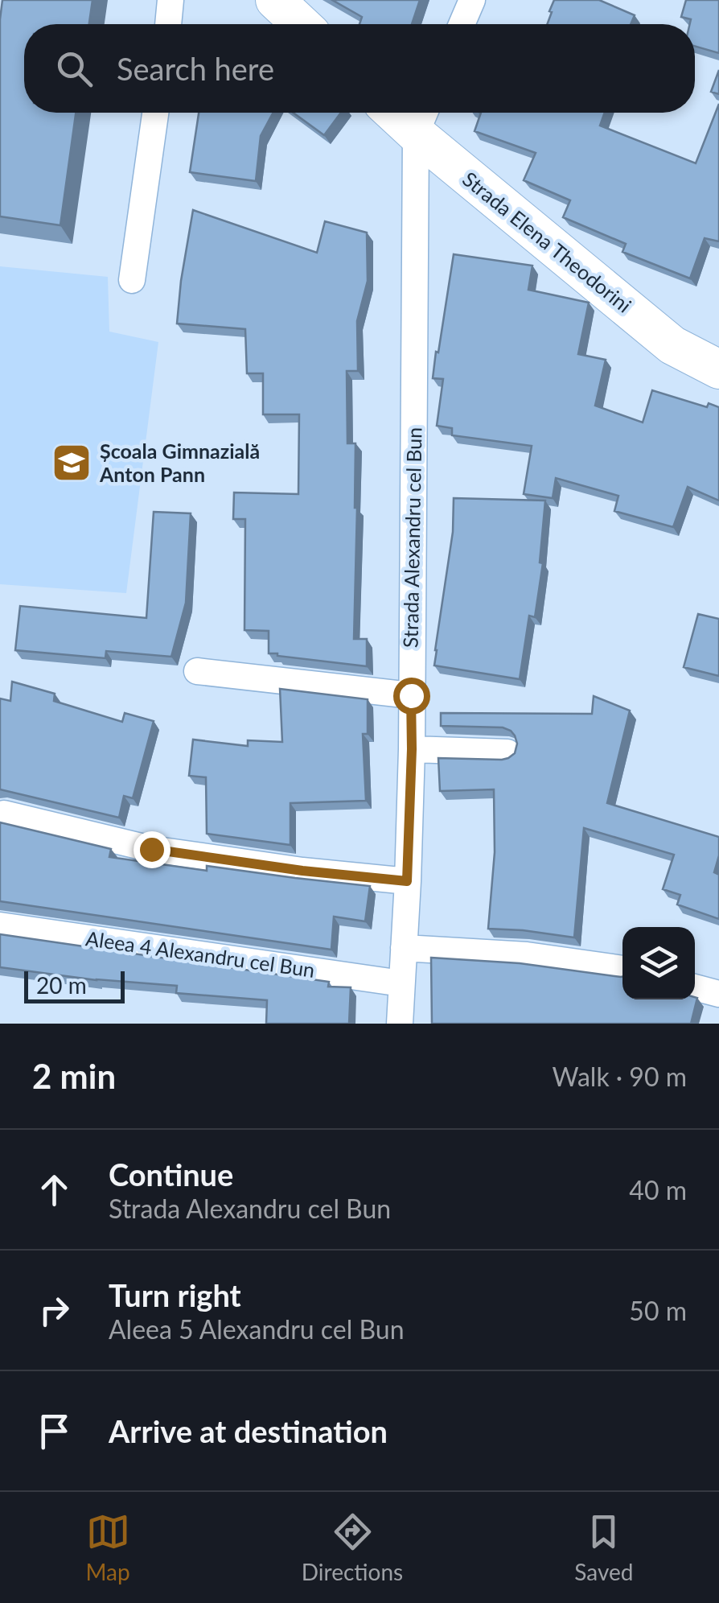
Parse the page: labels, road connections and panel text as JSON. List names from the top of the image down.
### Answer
{
  "streets": {
    "main road": ["Strada Elena Theodorini"],
    "street": ["Strada Alexandru cel Bun", "Aleea 4 Alexandru cel Bun"]
  },
  "crossings": [
    ["Strada Elena Theodorini", "Strada Alexandru cel Bun"],
    ["Strada Alexandru cel Bun", "Aleea 4 Alexandru cel Bun"]
  ],
  "places": {
    "school or university": ["Școala Gimnazială Anton Pann"]
  },
  "scale_bar": "20 m",
  "page": {
    "search": "Search here",
    "scale": "20 m",
    "heading": ["2 min", "Walk · 90 m"],
    "list": [
      ["Continue", "Strada Alexandru cel Bun", "40 m"],
      ["Turn right", "Aleea 5 Alexandru cel Bun", "50 m"],
      "Arrive at destination"
    ],
    "nav": ["Map", "Directions", "Saved"]
  }
}
